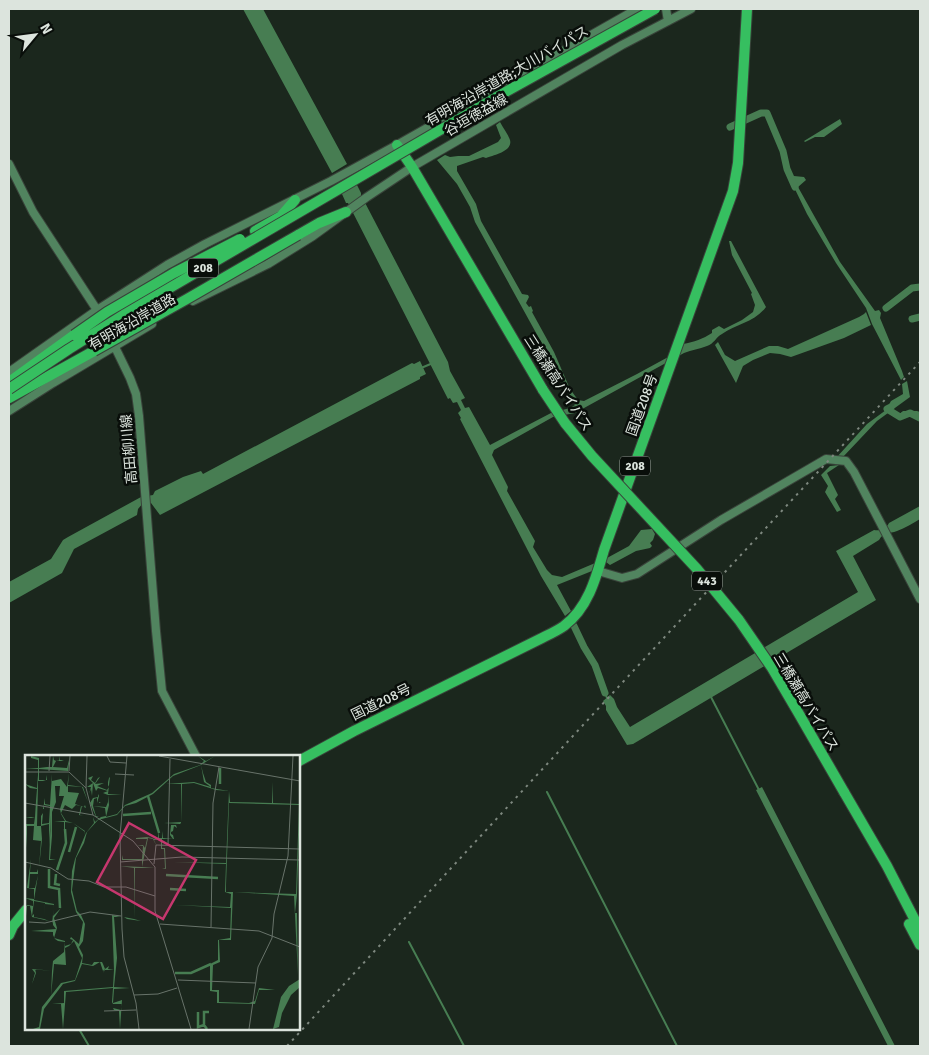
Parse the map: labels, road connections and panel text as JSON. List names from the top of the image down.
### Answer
{
  "streets": {
    "highway": [
      "有明海沿岸道路;大川バイパス",
      "208",
      "三橋瀬高バイパス",
      "国道208号",
      "443"
    ],
    "main road": ["谷垣徳益線", "有明海沿岸道路", "高田柳川線"]
  },
  "crossings": [
    ["有明海沿岸道路;大川バイパス", "谷垣徳益線"],
    ["有明海沿岸道路;大川バイパス", "208"],
    ["有明海沿岸道路;大川バイパス", "三橋瀬高バイパス"],
    ["谷垣徳益線", "208"],
    ["谷垣徳益線", "有明海沿岸道路"],
    ["谷垣徳益線", "三橋瀬高バイパス"],
    ["208", "三橋瀬高バイパス"],
    ["有明海沿岸道路", "高田柳川線"]
  ],
  "north": "top right"
}
